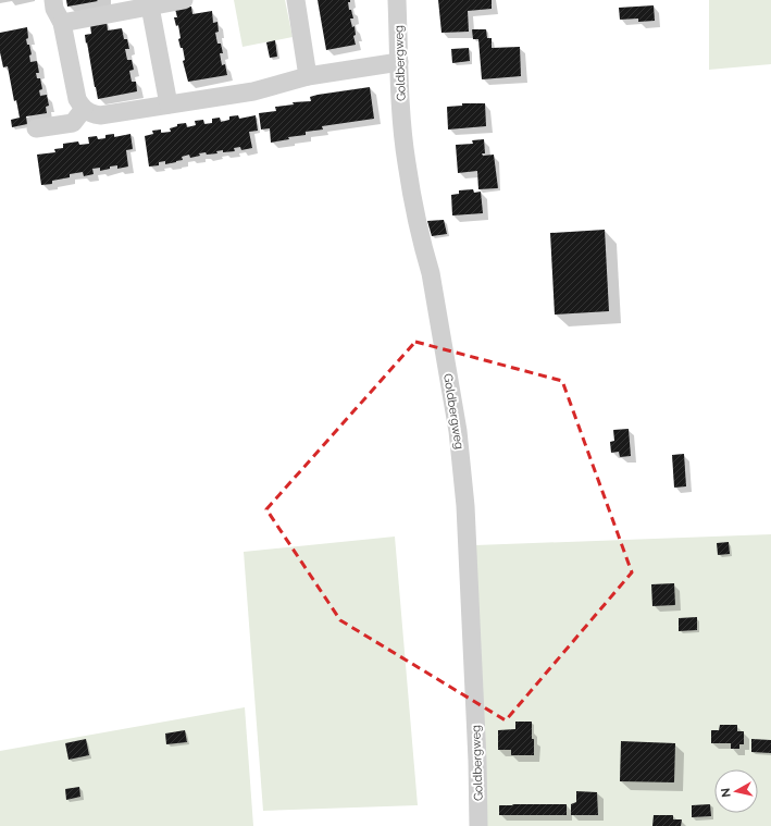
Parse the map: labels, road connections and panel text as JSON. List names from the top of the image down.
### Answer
{
  "streets": {
    "street": ["Goldbergweg"]
  },
  "north": "left"
}
